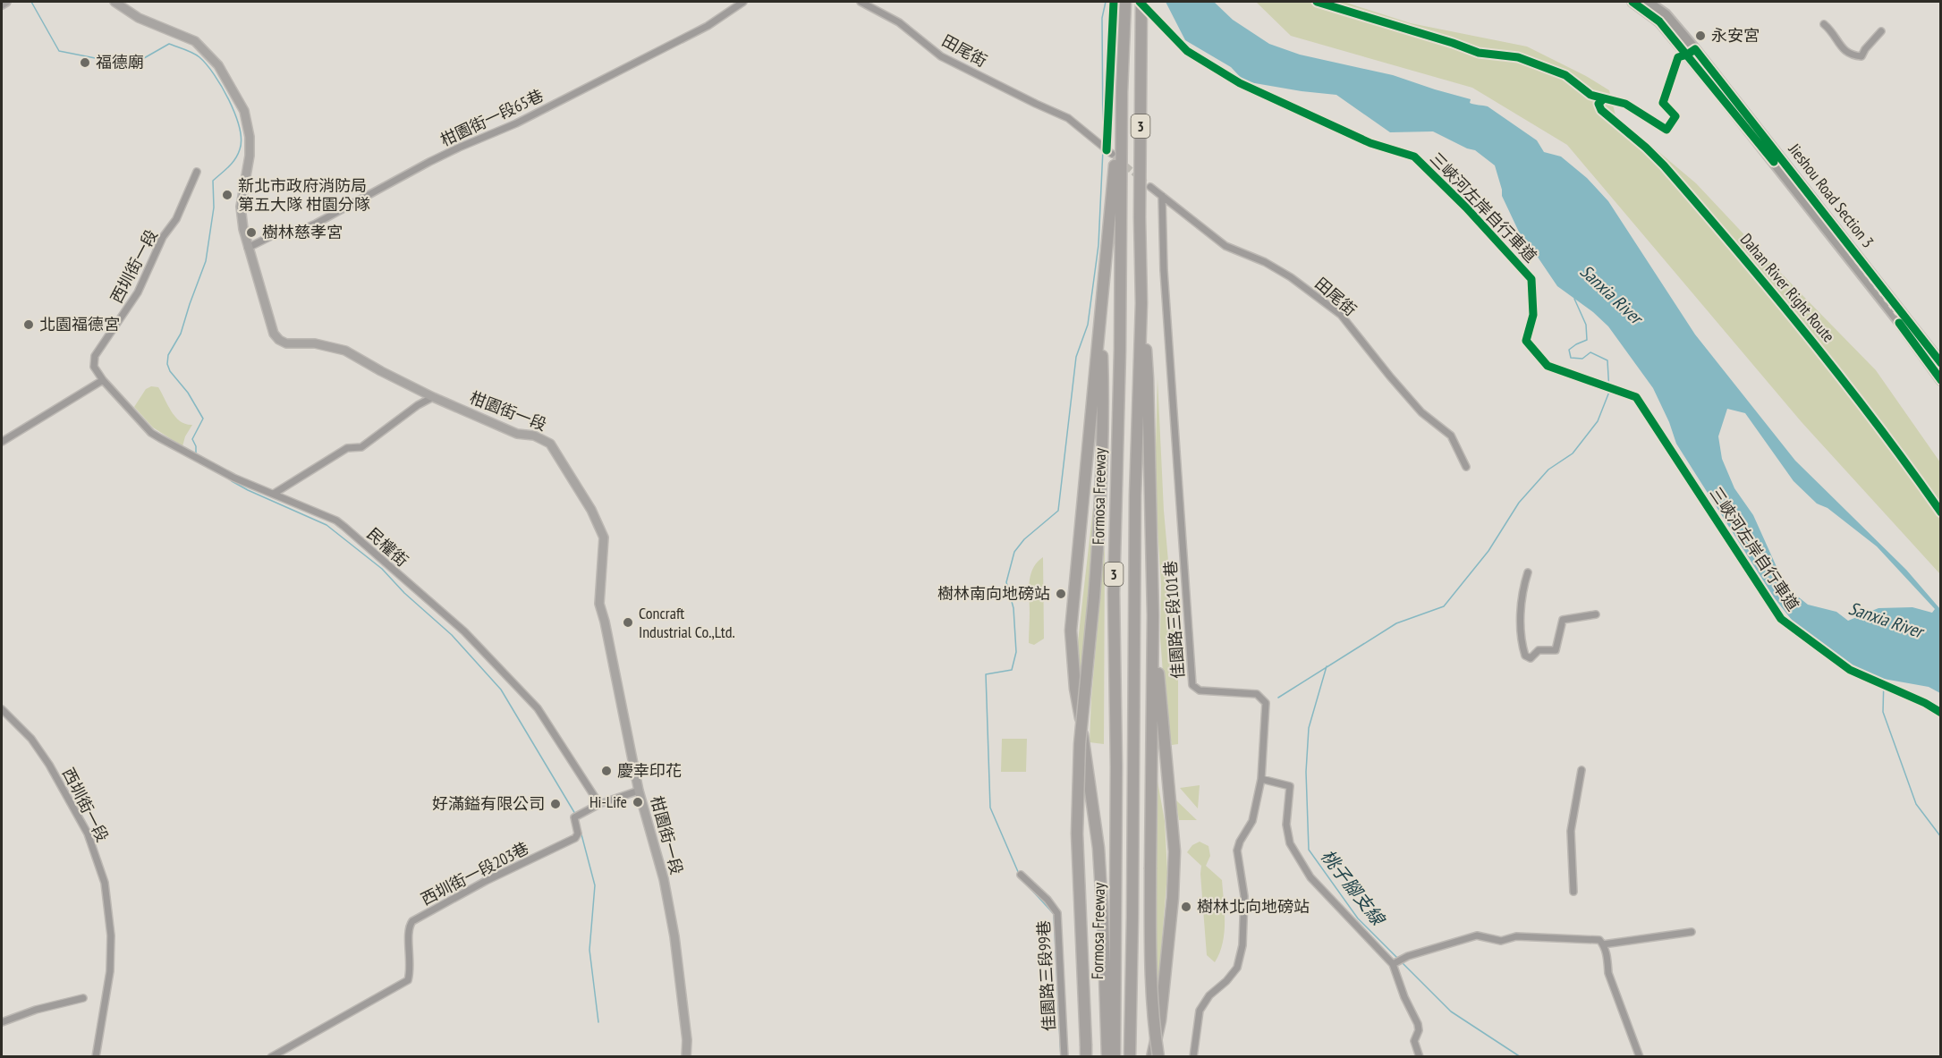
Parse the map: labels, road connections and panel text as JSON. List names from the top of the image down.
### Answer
{
  "streets": {
    "highway": ["3", "Formosa Freeway"],
    "main road": ["Jieshou Road Section 3"],
    "street": [
      "田尾街",
      "柑園街一段65巷",
      "西圳街一段",
      "柑園街一段",
      "民權街",
      "佳園路三段101巷",
      "西圳街一段203巷",
      "佳園路三段99巷"
    ],
    "cycle path": ["三峽河左岸自行車道", "Dahan River Right Route"]
  },
  "crossings": [
    ["田尾街", "佳園路三段101巷"],
    ["柑園街一段65巷", "柑園街一段"],
    ["西圳街一段", "民權街"],
    ["柑園街一段", "西圳街一段203巷"],
    ["民權街", "西圳街一段203巷"]
  ],
  "water": ["Sanxia River", "桃子腳支線"],
  "places": [
    "永安宮",
    "福德廟",
    "新北市政府消防局 第五大隊 柑園分隊",
    "樹林慈孝宮",
    "北園福德宮",
    "樹林南向地磅站",
    "Concraft Industrial Co.,Ltd.",
    "慶幸印花",
    "Hi-Life",
    "好滿鎰有限公司",
    "樹林北向地磅站"
  ]
}
